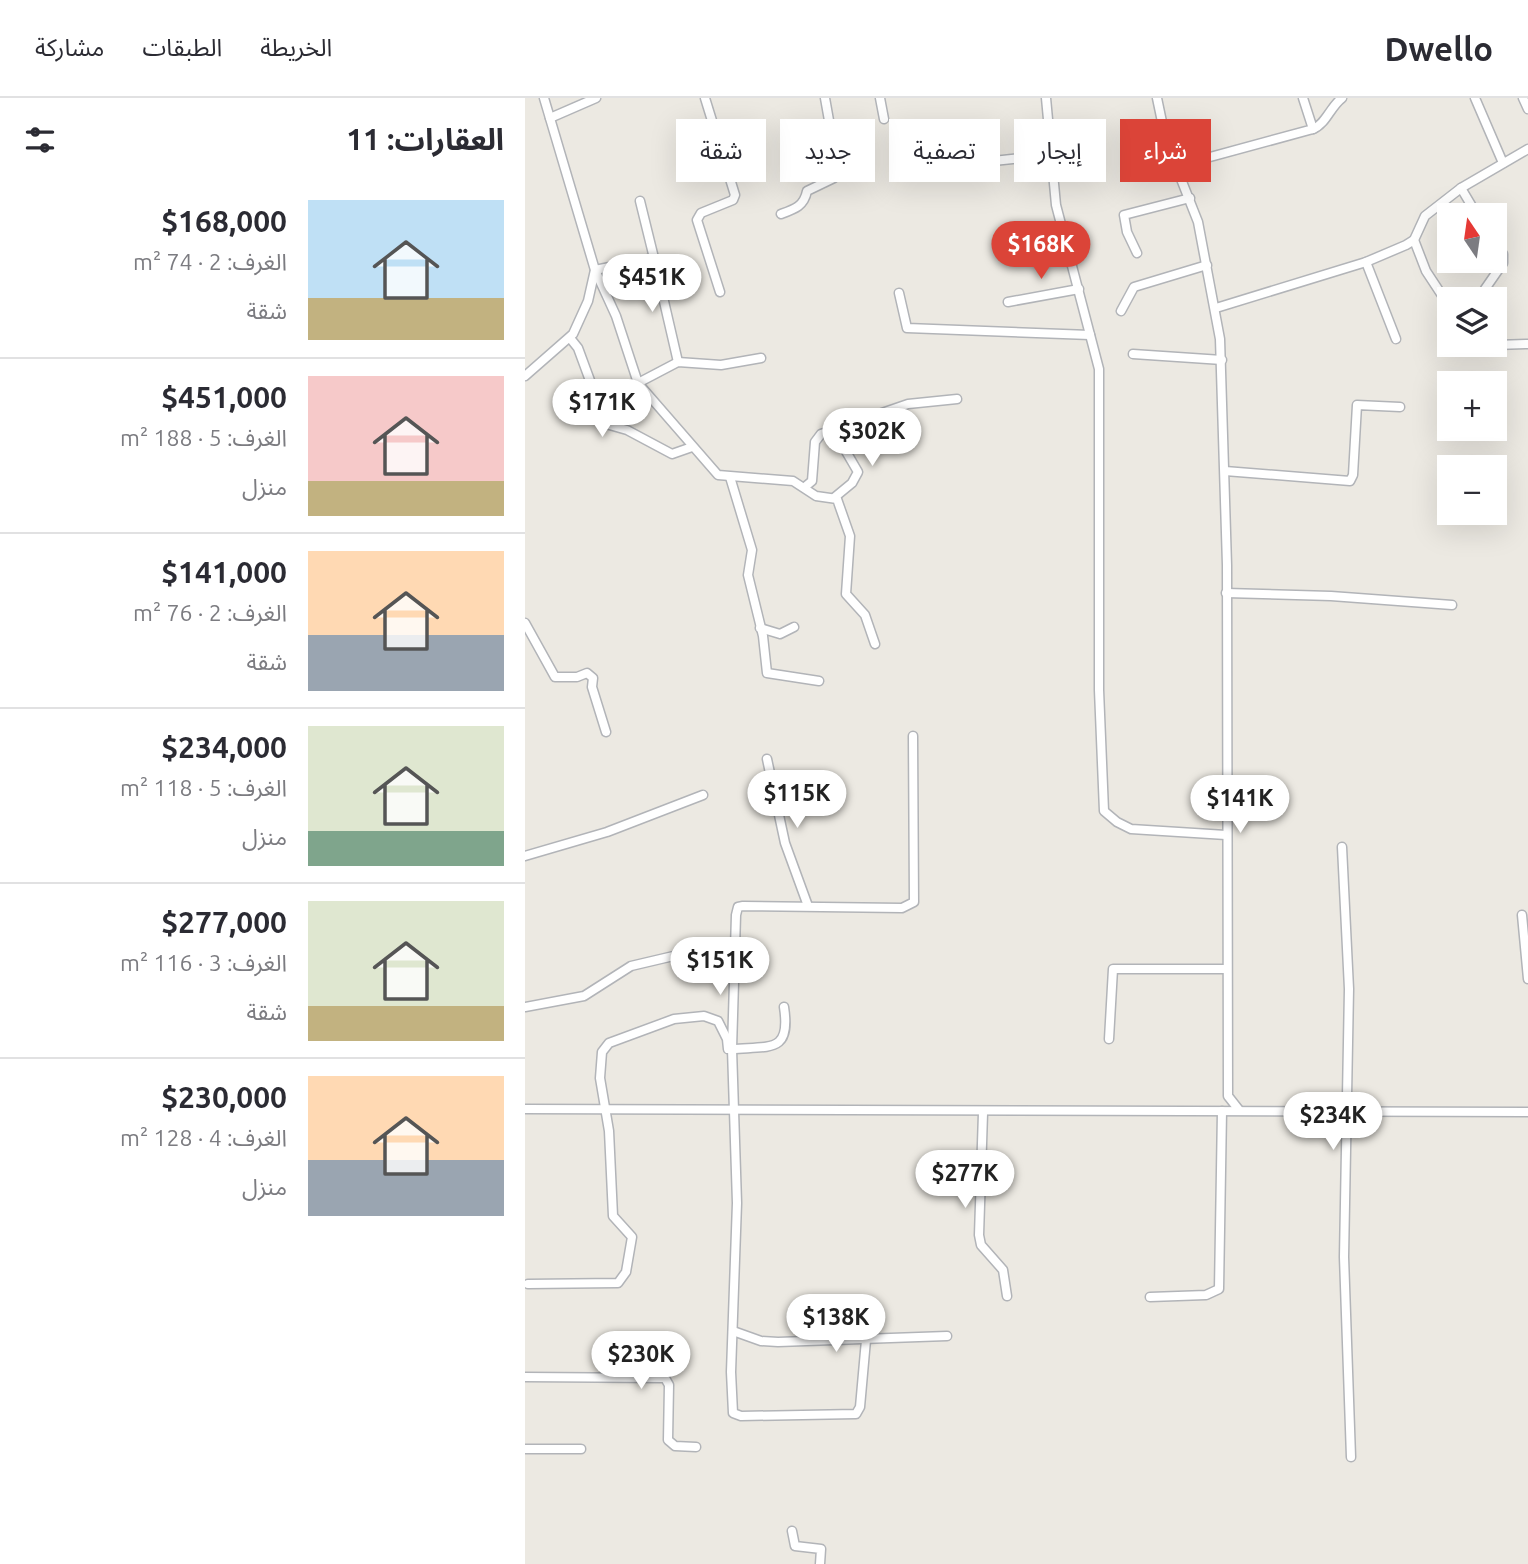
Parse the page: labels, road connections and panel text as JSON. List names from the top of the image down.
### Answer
{
  "north": "top",
  "page": {
    "header": "Dwello",
    "nav": ["الخريطة", "الطبقات", "مشاركة"],
    "heading": "العقارات: 11",
    "chip": [
      "شراء",
      "إيجار",
      "تصفية",
      "جديد",
      "شقة"
    ],
    "list": [
      {
        "name": "$168,000",
        "note": "الغرف: 2 · 74 m² · شقة"
      },
      {
        "name": "$451,000",
        "note": "الغرف: 5 · 188 m² · منزل"
      },
      {
        "name": "$141,000",
        "note": "الغرف: 2 · 76 m² · شقة"
      },
      {
        "name": "$234,000",
        "note": "الغرف: 5 · 118 m² · منزل"
      },
      {
        "name": "$277,000",
        "note": "الغرف: 3 · 116 m² · شقة"
      },
      {
        "name": "$230,000",
        "note": "الغرف: 4 · 128 m² · منزل"
      }
    ],
    "map_buttons": ["+", "−"],
    "price": [
      "$168K",
      "$451K",
      "$171K",
      "$302K",
      "$115K",
      "$141K",
      "$151K",
      "$234K",
      "$277K",
      "$138K",
      "$230K"
    ]
  }
}
